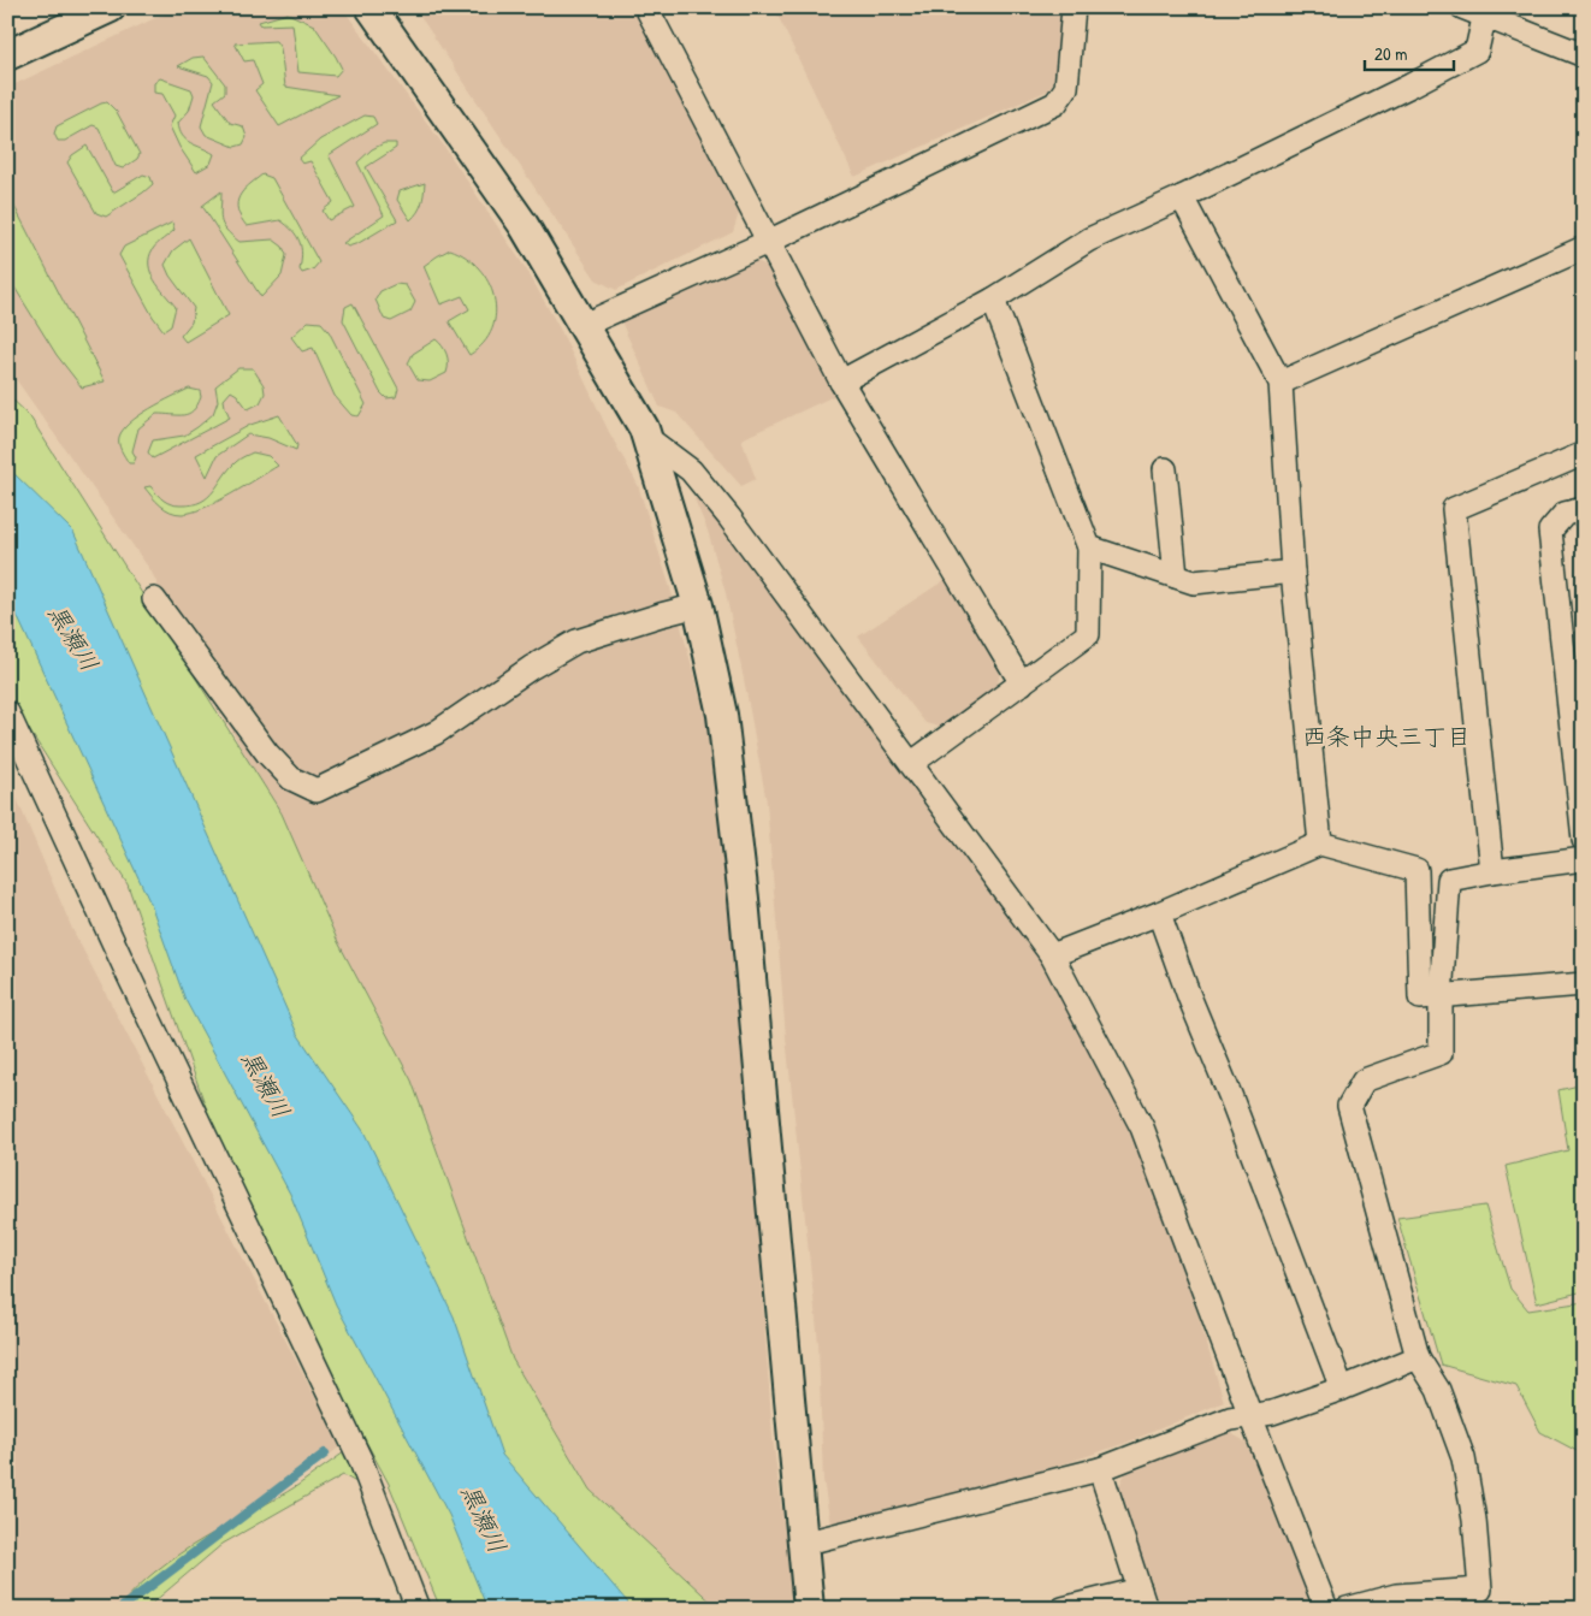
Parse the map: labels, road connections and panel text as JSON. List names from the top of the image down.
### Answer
{
  "districts": ["西条中央三丁目"],
  "water": ["黒瀬川"],
  "scale_bar": "20 m"
}
